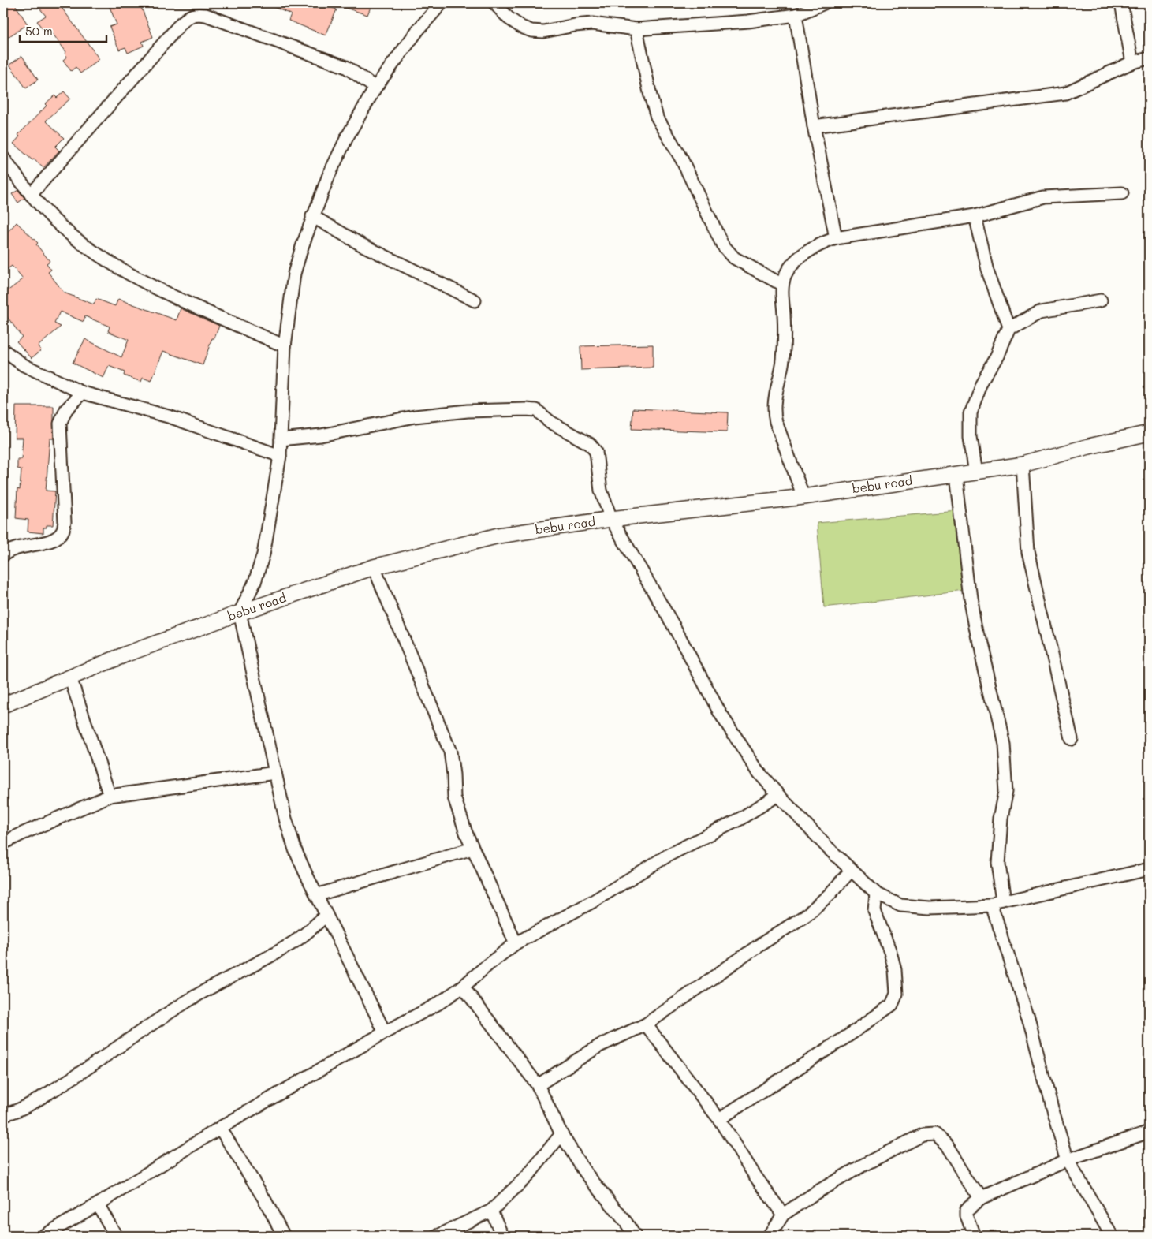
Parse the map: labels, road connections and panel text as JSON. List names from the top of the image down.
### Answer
{
  "streets": {
    "street": ["bebu road"]
  },
  "scale_bar": "50 m"
}
